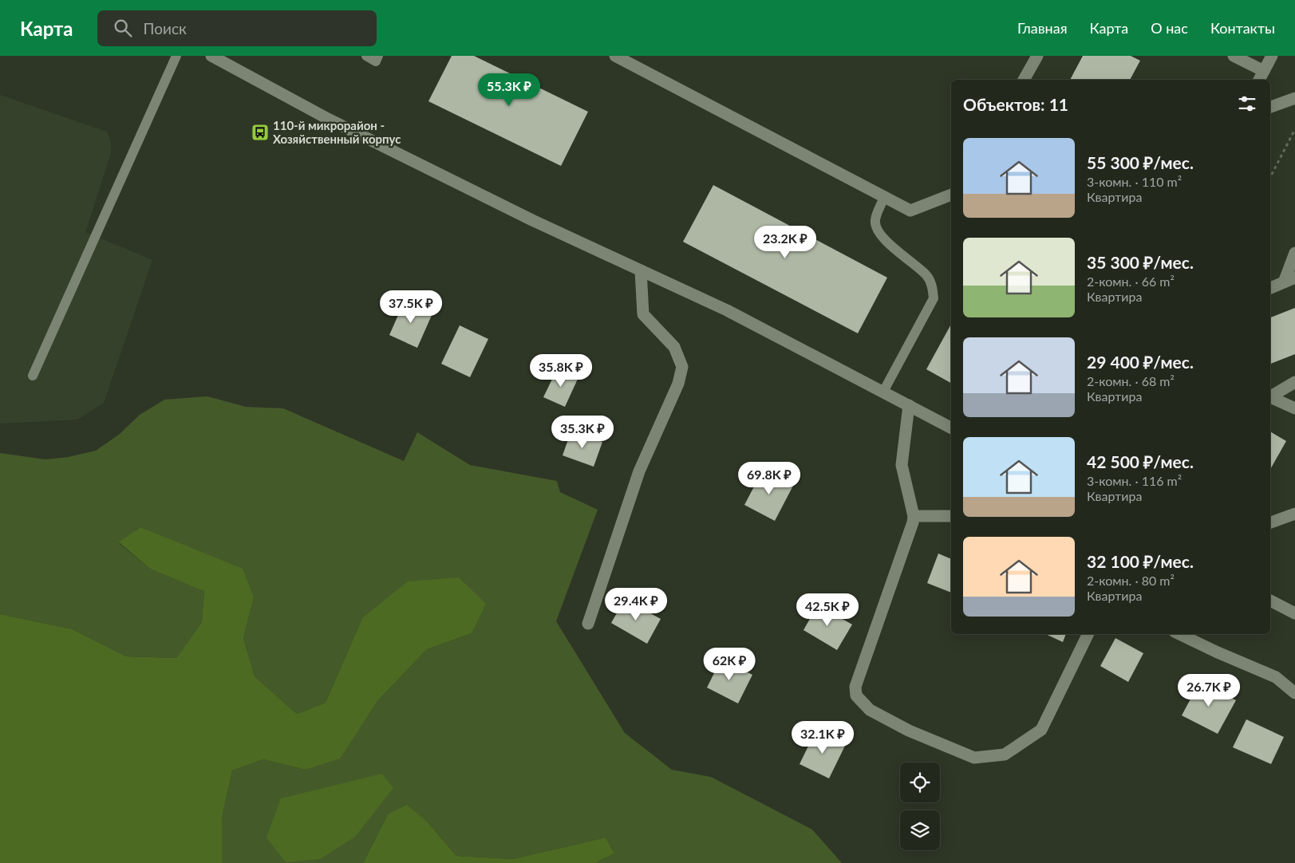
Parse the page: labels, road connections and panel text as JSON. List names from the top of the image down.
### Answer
{
  "places": {
    "bus stop": ["110-й микрорайон - Хозяйственный корпус"]
  },
  "page": {
    "header": "Карта",
    "search": "Поиск",
    "nav": [
      "Главная",
      "Карта",
      "О нас",
      "Контакты"
    ],
    "price": [
      "55.3K ₽",
      "23.2K ₽",
      "37.5K ₽",
      "35.8K ₽",
      "35.3K ₽",
      "69.8K ₽",
      "29.4K ₽",
      "42.5K ₽",
      "62K ₽",
      "26.7K ₽",
      "32.1K ₽"
    ],
    "heading": "Объектов: 11",
    "list": [
      {
        "name": "55 300 ₽/мес.",
        "note": "3-комн. · 110 m² · Квартира"
      },
      {
        "name": "35 300 ₽/мес.",
        "note": "2-комн. · 66 m² · Квартира"
      },
      {
        "name": "29 400 ₽/мес.",
        "note": "2-комн. · 68 m² · Квартира"
      },
      {
        "name": "42 500 ₽/мес.",
        "note": "3-комн. · 116 m² · Квартира"
      },
      {
        "name": "32 100 ₽/мес.",
        "note": "2-комн. · 80 m² · Квартира"
      }
    ]
  }
}
